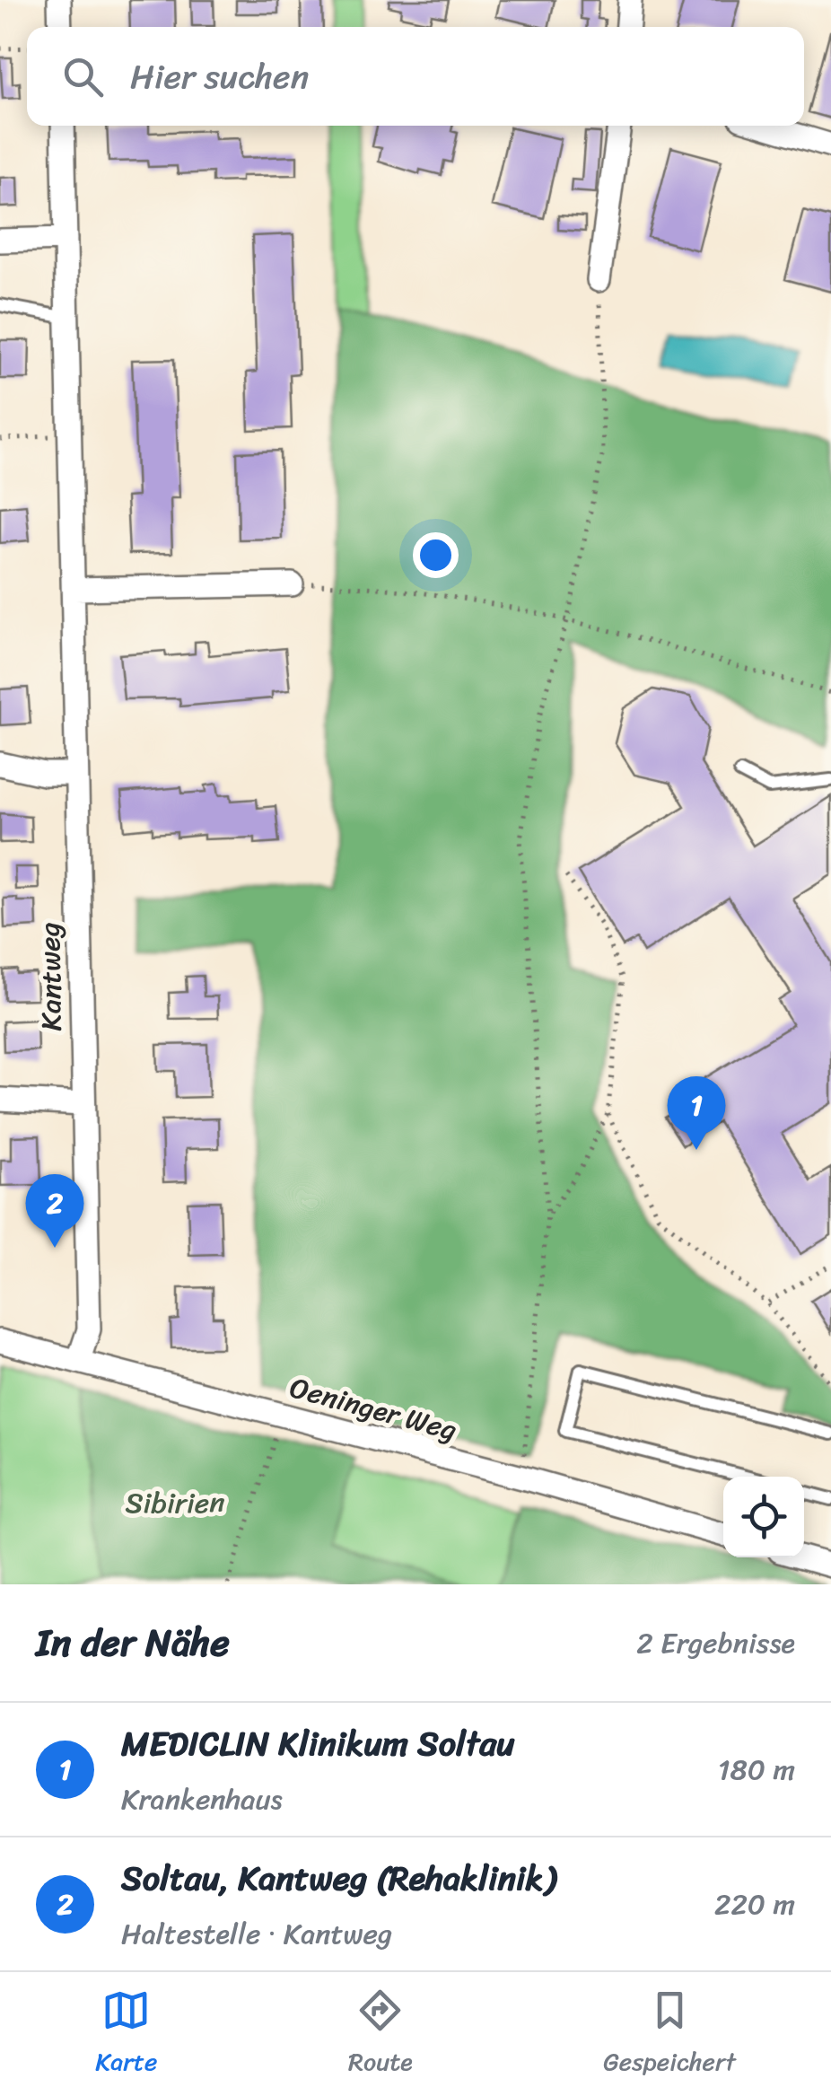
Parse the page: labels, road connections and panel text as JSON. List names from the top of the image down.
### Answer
{
  "streets": {
    "street": ["Kantweg", "Oeninger Weg"]
  },
  "crossings": [
    ["Kantweg", "Oeninger Weg"]
  ],
  "parks": ["Sibirien"],
  "page": {
    "search": "Hier suchen",
    "pins": ["1", "2"],
    "heading": ["In der Nähe", "2 Ergebnisse"],
    "list": [
      {
        "mark": "1",
        "name": "MEDICLIN Klinikum Soltau",
        "note": "Krankenhaus",
        "value": "180 m"
      },
      {
        "mark": "2",
        "name": "Soltau, Kantweg (Rehaklinik)",
        "note": "Haltestelle · Kantweg",
        "value": "220 m"
      }
    ],
    "nav": ["Karte", "Route", "Gespeichert"]
  }
}
